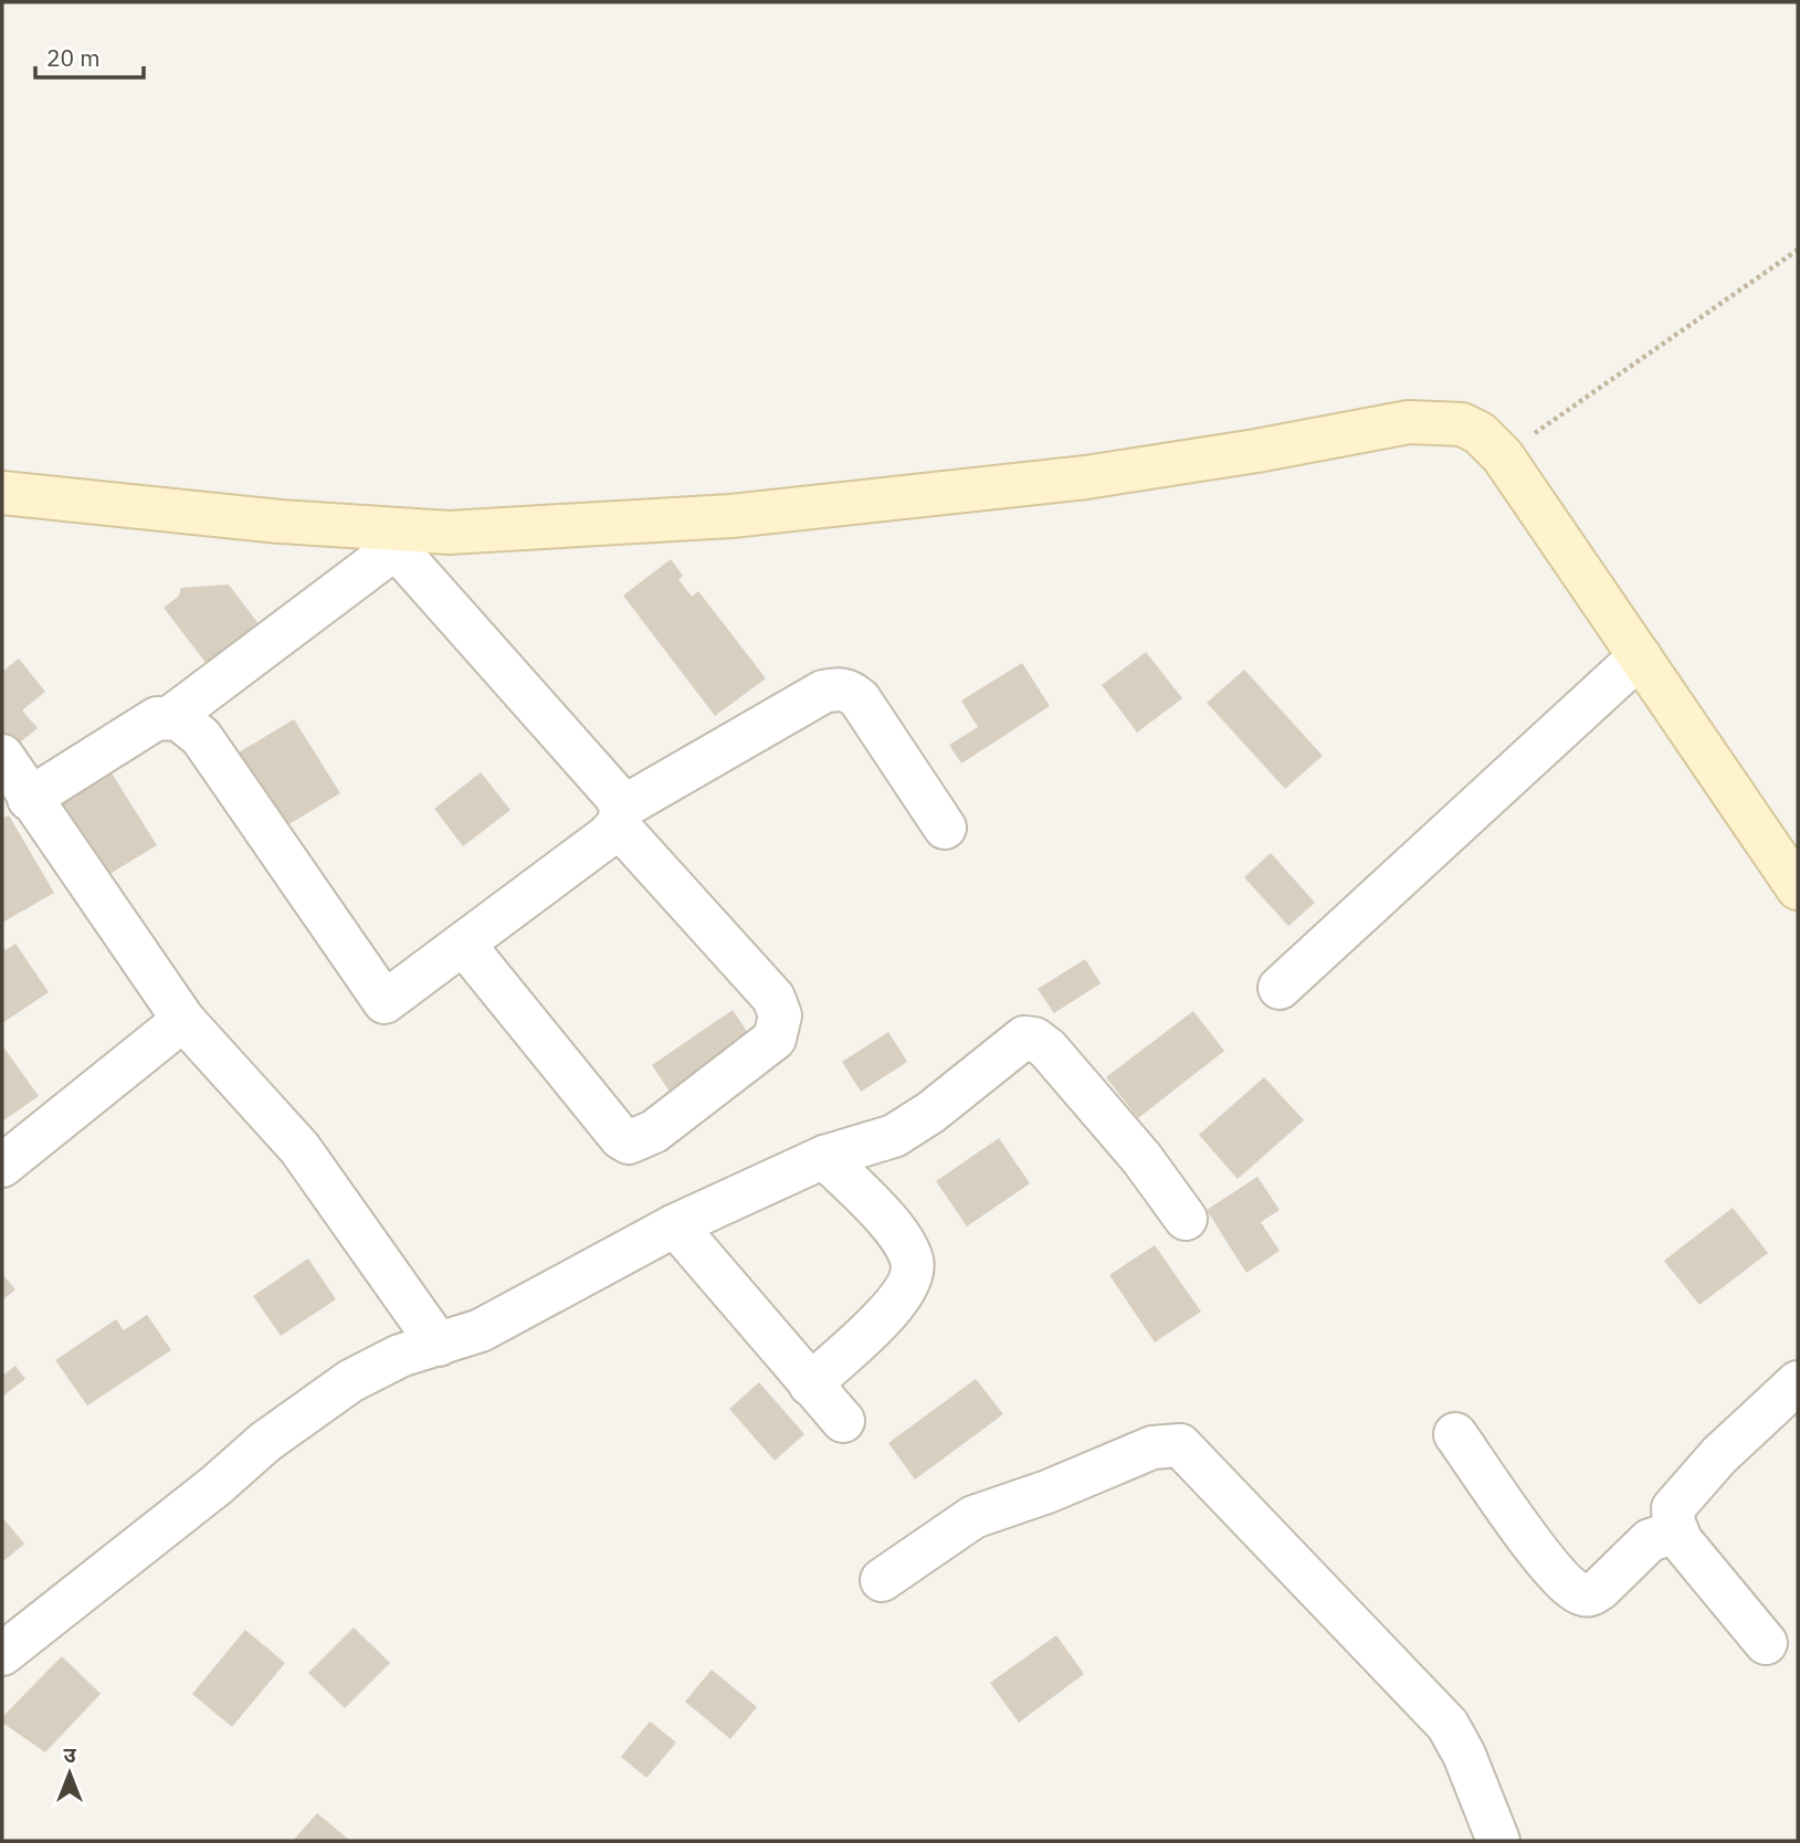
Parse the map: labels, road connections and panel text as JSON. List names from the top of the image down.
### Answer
{
  "scale_bar": "20 m",
  "north": "top"
}
